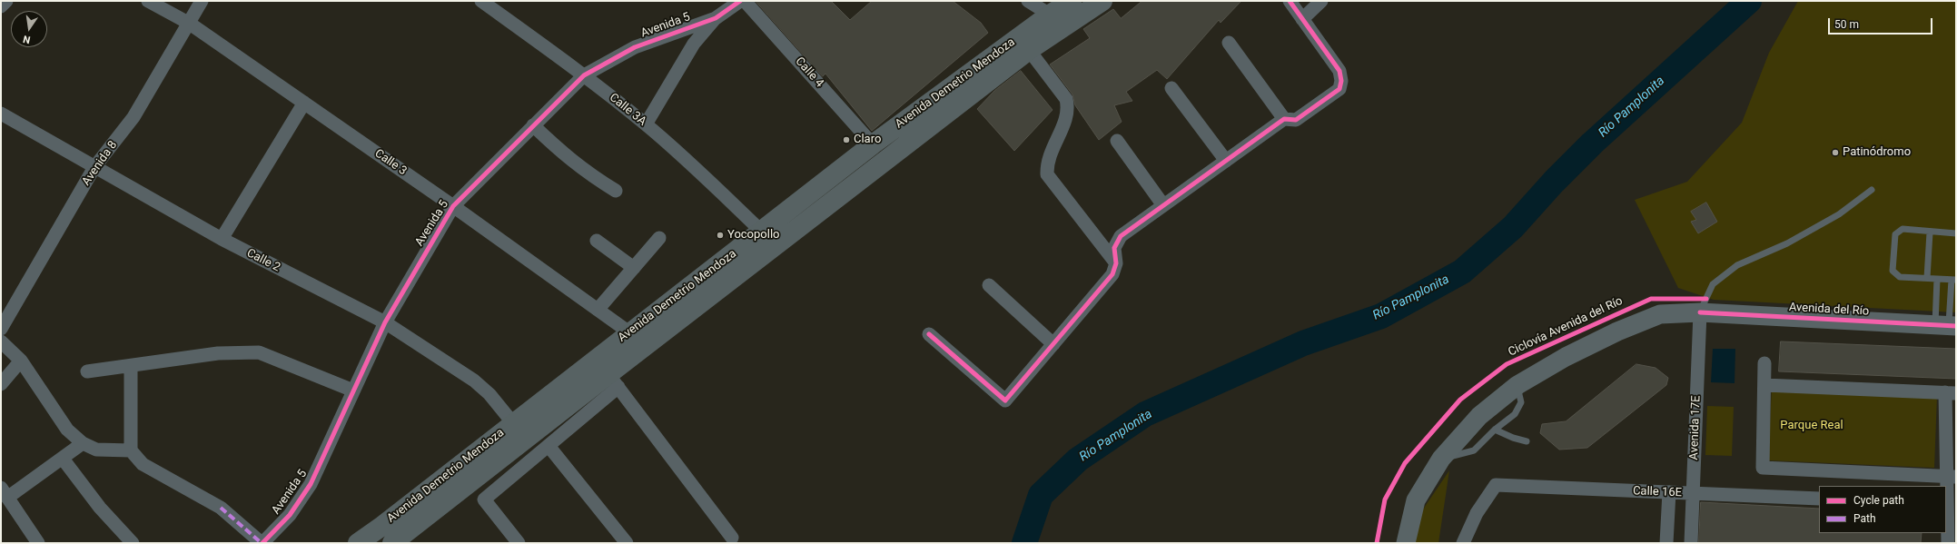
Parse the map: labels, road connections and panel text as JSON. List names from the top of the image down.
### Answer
{
  "streets": {
    "main road": ["Avenida Demetrio Mendoza", "Avenida del Río"],
    "street": [
      "Avenida 5",
      "Calle 4",
      "Calle 3A",
      "Calle 3",
      "Avenida 8",
      "Calle 2",
      "Avenida 17E",
      "Calle 16E"
    ],
    "cycle path": ["Ciclovía Avenida del Río"]
  },
  "crossings": [
    ["Avenida 5", "Calle 3A"],
    ["Avenida 5", "Calle 3"],
    ["Avenida 5", "Calle 2"],
    ["Calle 4", "Avenida Demetrio Mendoza"],
    ["Avenida Demetrio Mendoza", "Calle 3A"],
    ["Avenida Demetrio Mendoza", "Calle 3"],
    ["Avenida Demetrio Mendoza", "Calle 2"],
    ["Calle 3", "Avenida 8"],
    ["Avenida 8", "Calle 2"],
    ["Avenida del Río", "Avenida 17E"],
    ["Avenida 17E", "Calle 16E"]
  ],
  "water": ["Río Pamplonita"],
  "parks": ["Parque Real"],
  "places": ["Claro", "Patinódromo", "Yocopollo"],
  "legend": ["Cycle path", "Path"],
  "scale_bar": "50 m",
  "north": "bottom"
}
